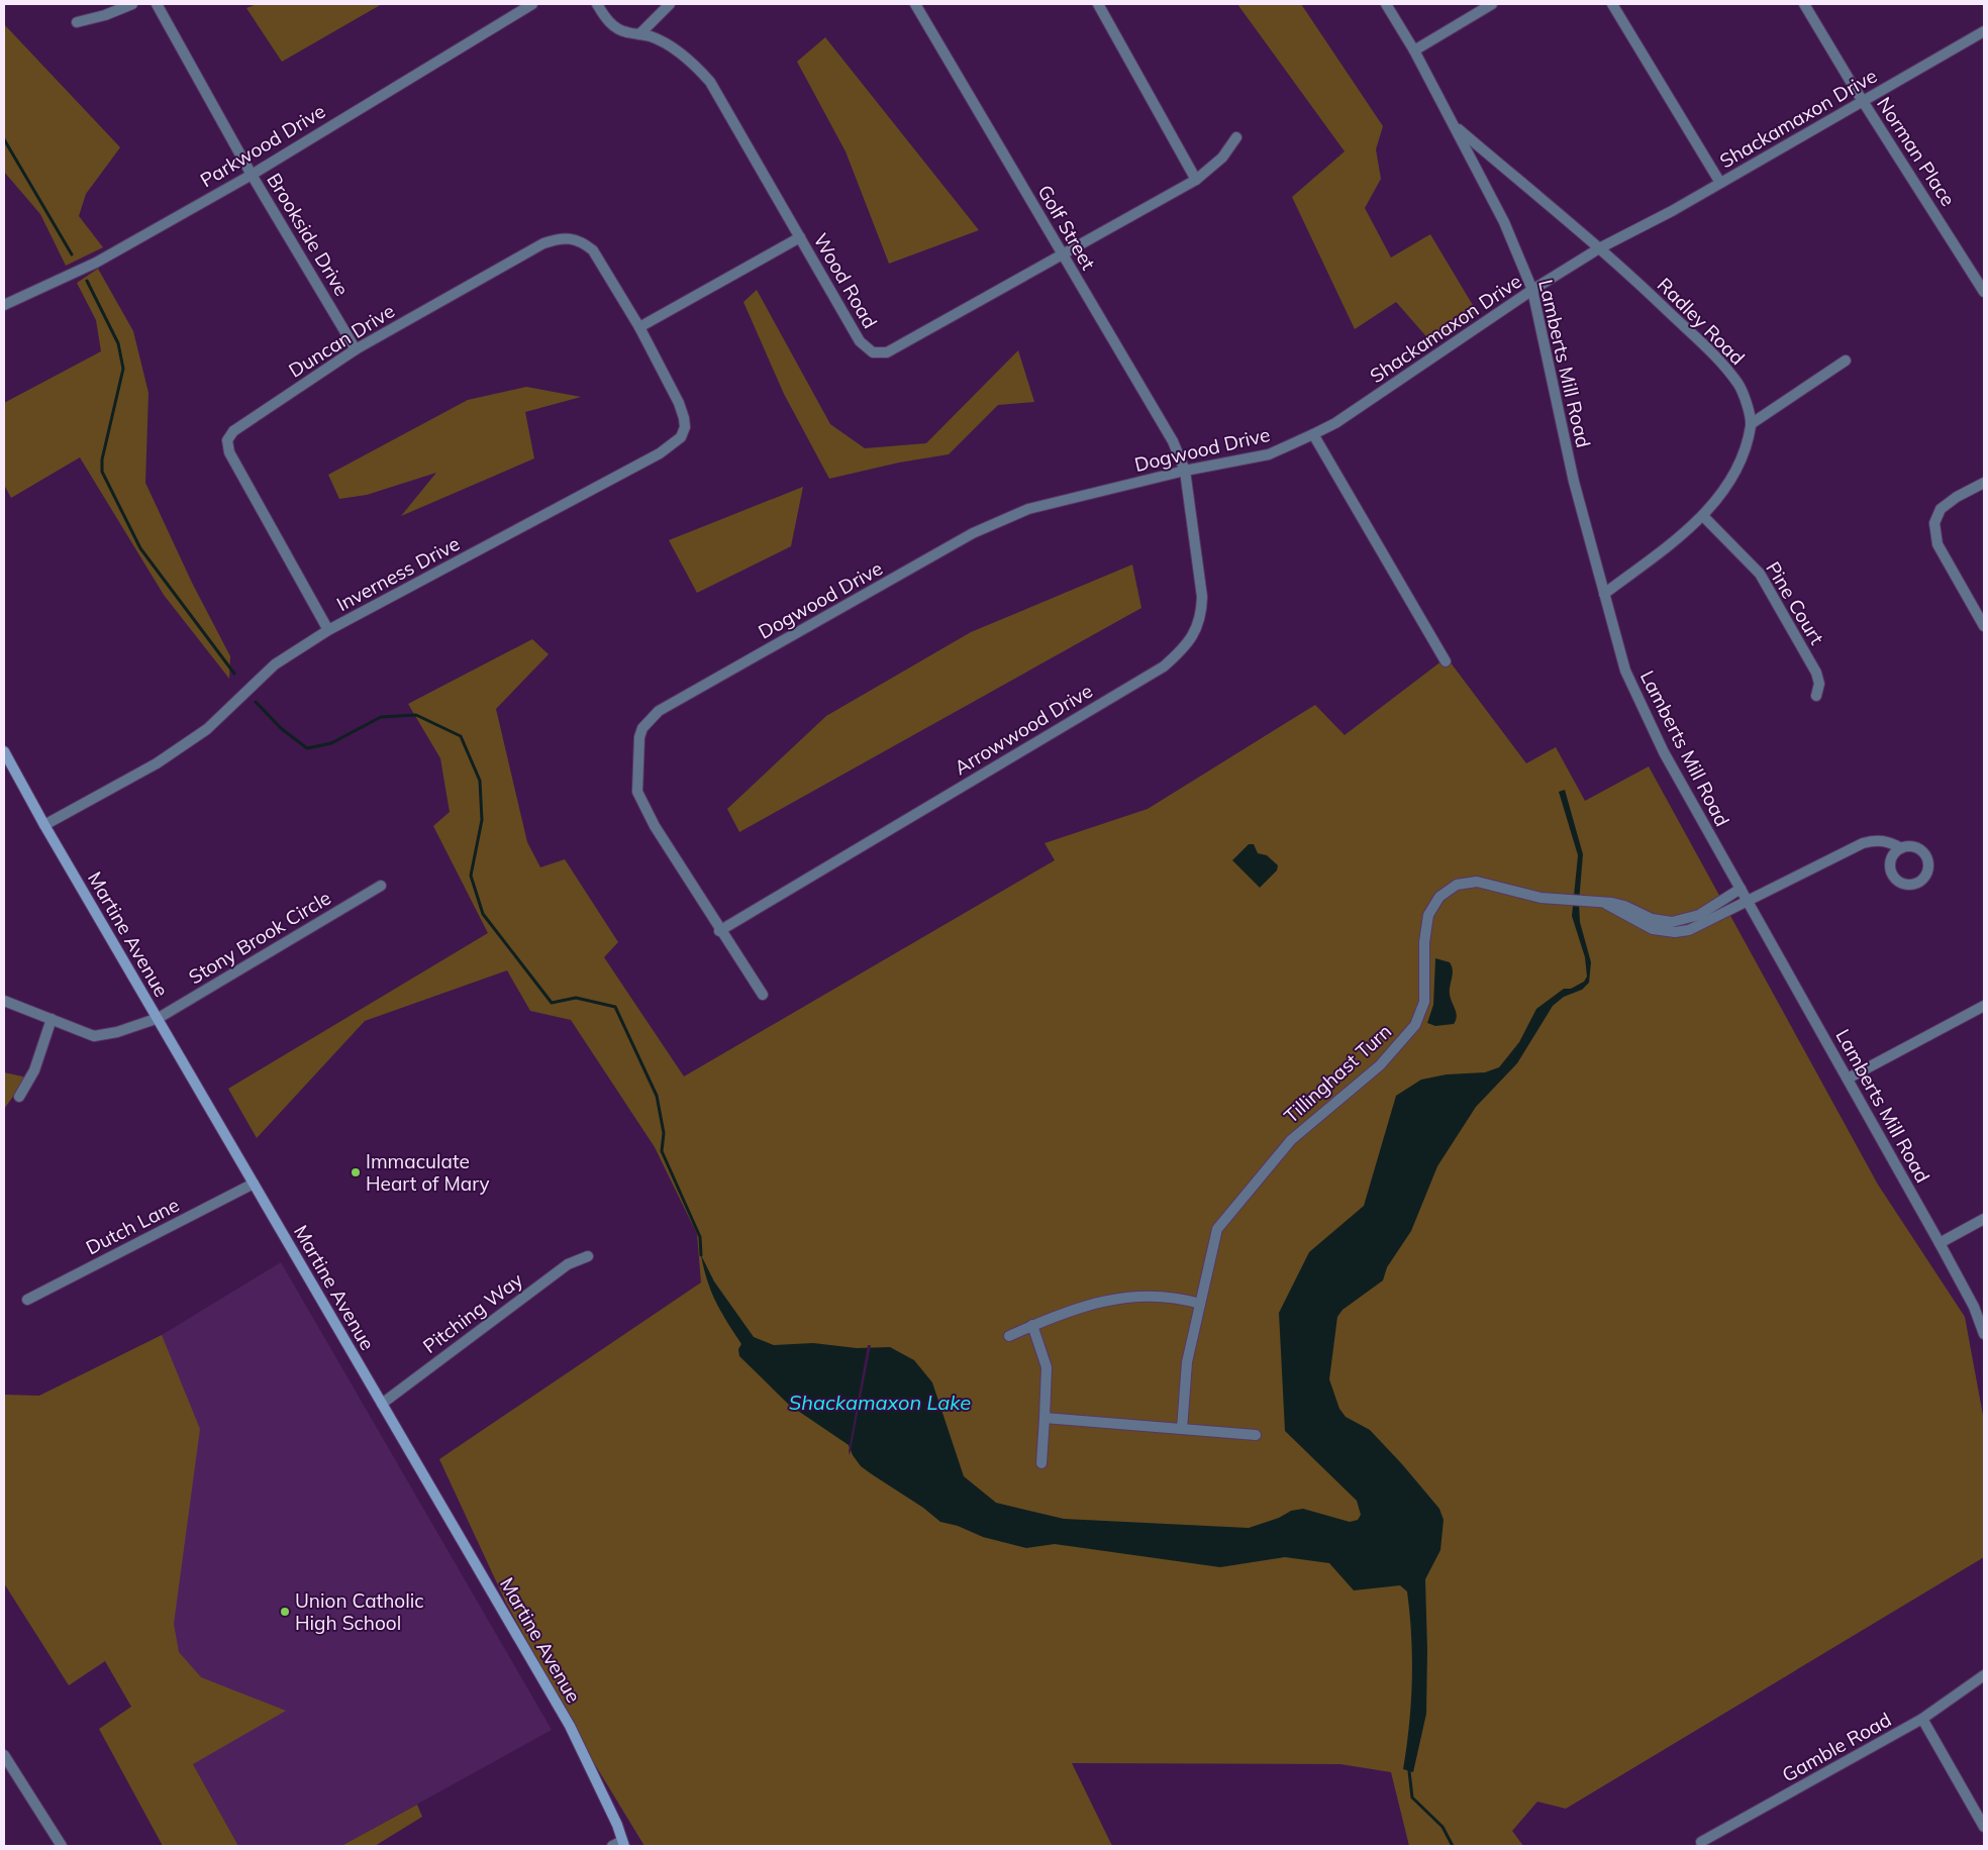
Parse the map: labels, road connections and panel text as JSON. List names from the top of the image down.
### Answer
{
  "streets": {
    "main road": ["Martine Avenue"],
    "street": [
      "Shackamaxon Drive",
      "Parkwood Drive",
      "Norman Place",
      "Golf Street",
      "Brookside Drive",
      "Wood Road",
      "Radley Road",
      "Duncan Drive",
      "Lamberts Mill Road",
      "Dogwood Drive",
      "Inverness Drive",
      "Pine Court",
      "Arrowwood Drive",
      "Stony Brook Circle",
      "Tillinghast Turn",
      "Dutch Lane",
      "Pitching Way",
      "Gamble Road"
    ]
  },
  "crossings": [
    ["Shackamaxon Drive", "Norman Place"],
    ["Shackamaxon Drive", "Radley Road"],
    ["Shackamaxon Drive", "Lamberts Mill Road"],
    ["Shackamaxon Drive", "Dogwood Drive"],
    ["Parkwood Drive", "Brookside Drive"],
    ["Golf Street", "Wood Road"],
    ["Golf Street", "Dogwood Drive"],
    ["Golf Street", "Arrowwood Drive"],
    ["Brookside Drive", "Duncan Drive"],
    ["Radley Road", "Lamberts Mill Road"],
    ["Duncan Drive", "Inverness Drive"],
    ["Lamberts Mill Road", "Tillinghast Turn"],
    ["Dogwood Drive", "Arrowwood Drive"],
    ["Inverness Drive", "Martine Avenue"],
    ["Martine Avenue", "Stony Brook Circle"],
    ["Martine Avenue", "Dutch Lane"],
    ["Martine Avenue", "Pitching Way"]
  ],
  "water": ["Shackamaxon Lake"],
  "places": ["Immaculate Heart of Mary", "Union Catholic High School"]
}
